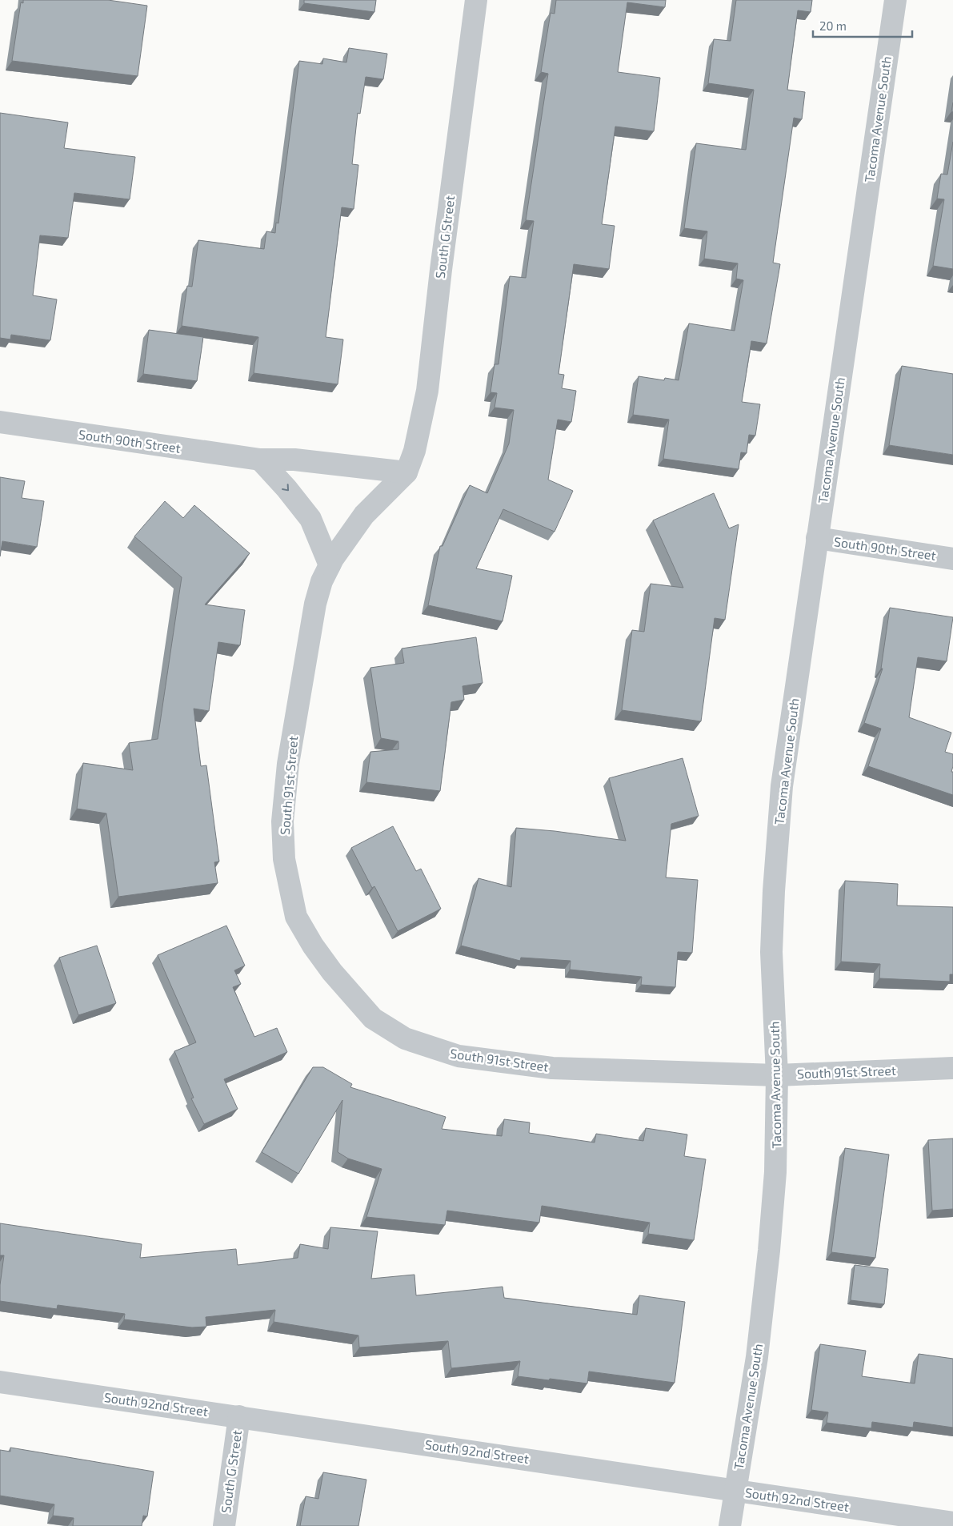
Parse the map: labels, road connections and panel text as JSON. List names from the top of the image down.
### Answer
{
  "streets": {
    "street": [
      "Tacoma Avenue South",
      "South G Street",
      "South 90th Street",
      "South 91st Street",
      "South 92nd Street"
    ]
  },
  "crossings": [
    ["Tacoma Avenue South", "South 90th Street"],
    ["Tacoma Avenue South", "South 91st Street"],
    ["Tacoma Avenue South", "South 92nd Street"],
    ["South G Street", "South 90th Street"],
    ["South G Street", "South 91st Street"],
    ["South G Street", "South 92nd Street"],
    ["South 90th Street", "South 91st Street"]
  ],
  "scale_bar": "20 m"
}
